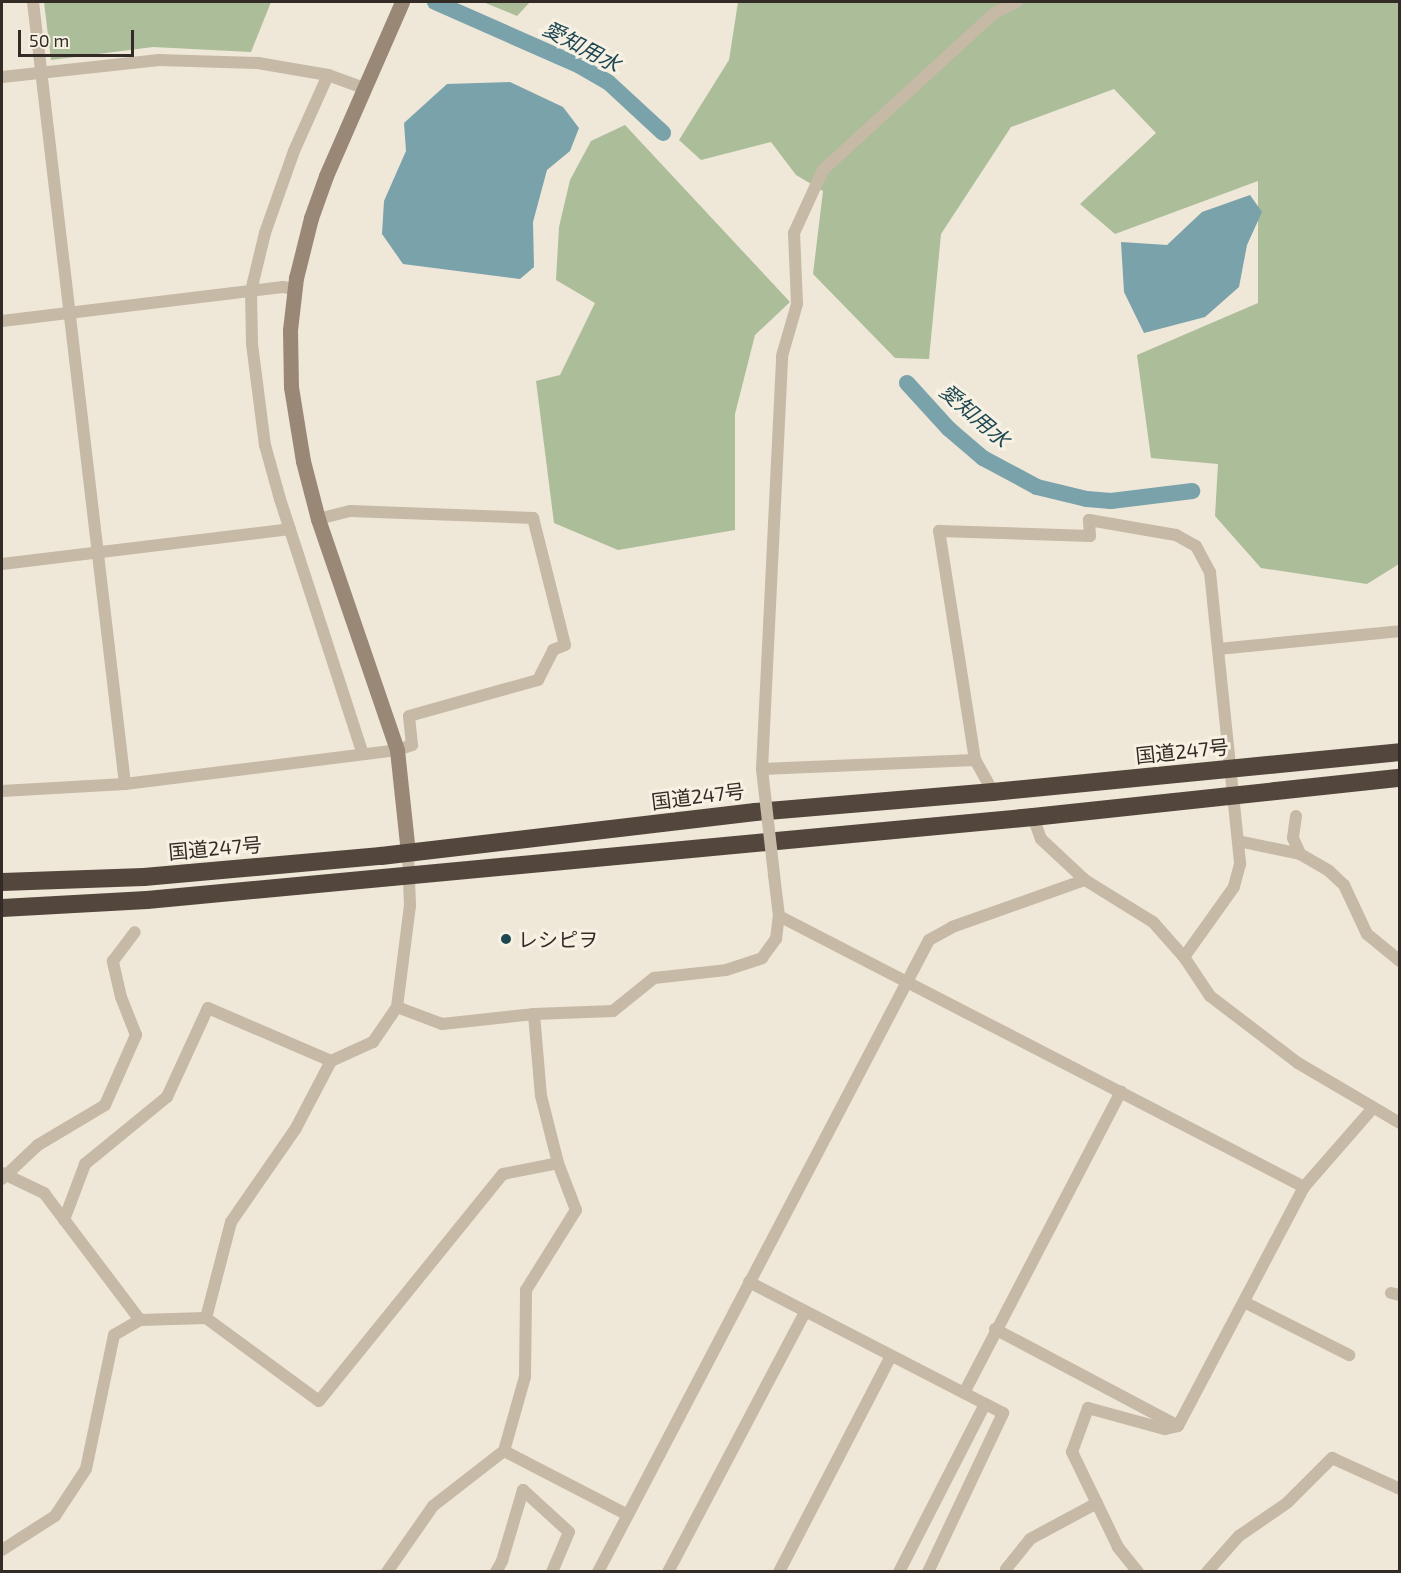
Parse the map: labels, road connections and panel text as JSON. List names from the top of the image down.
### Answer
{
  "streets": {
    "highway": ["国道247号"]
  },
  "water": ["愛知用水"],
  "places": ["レシピヲ"],
  "scale_bar": "50 m"
}
